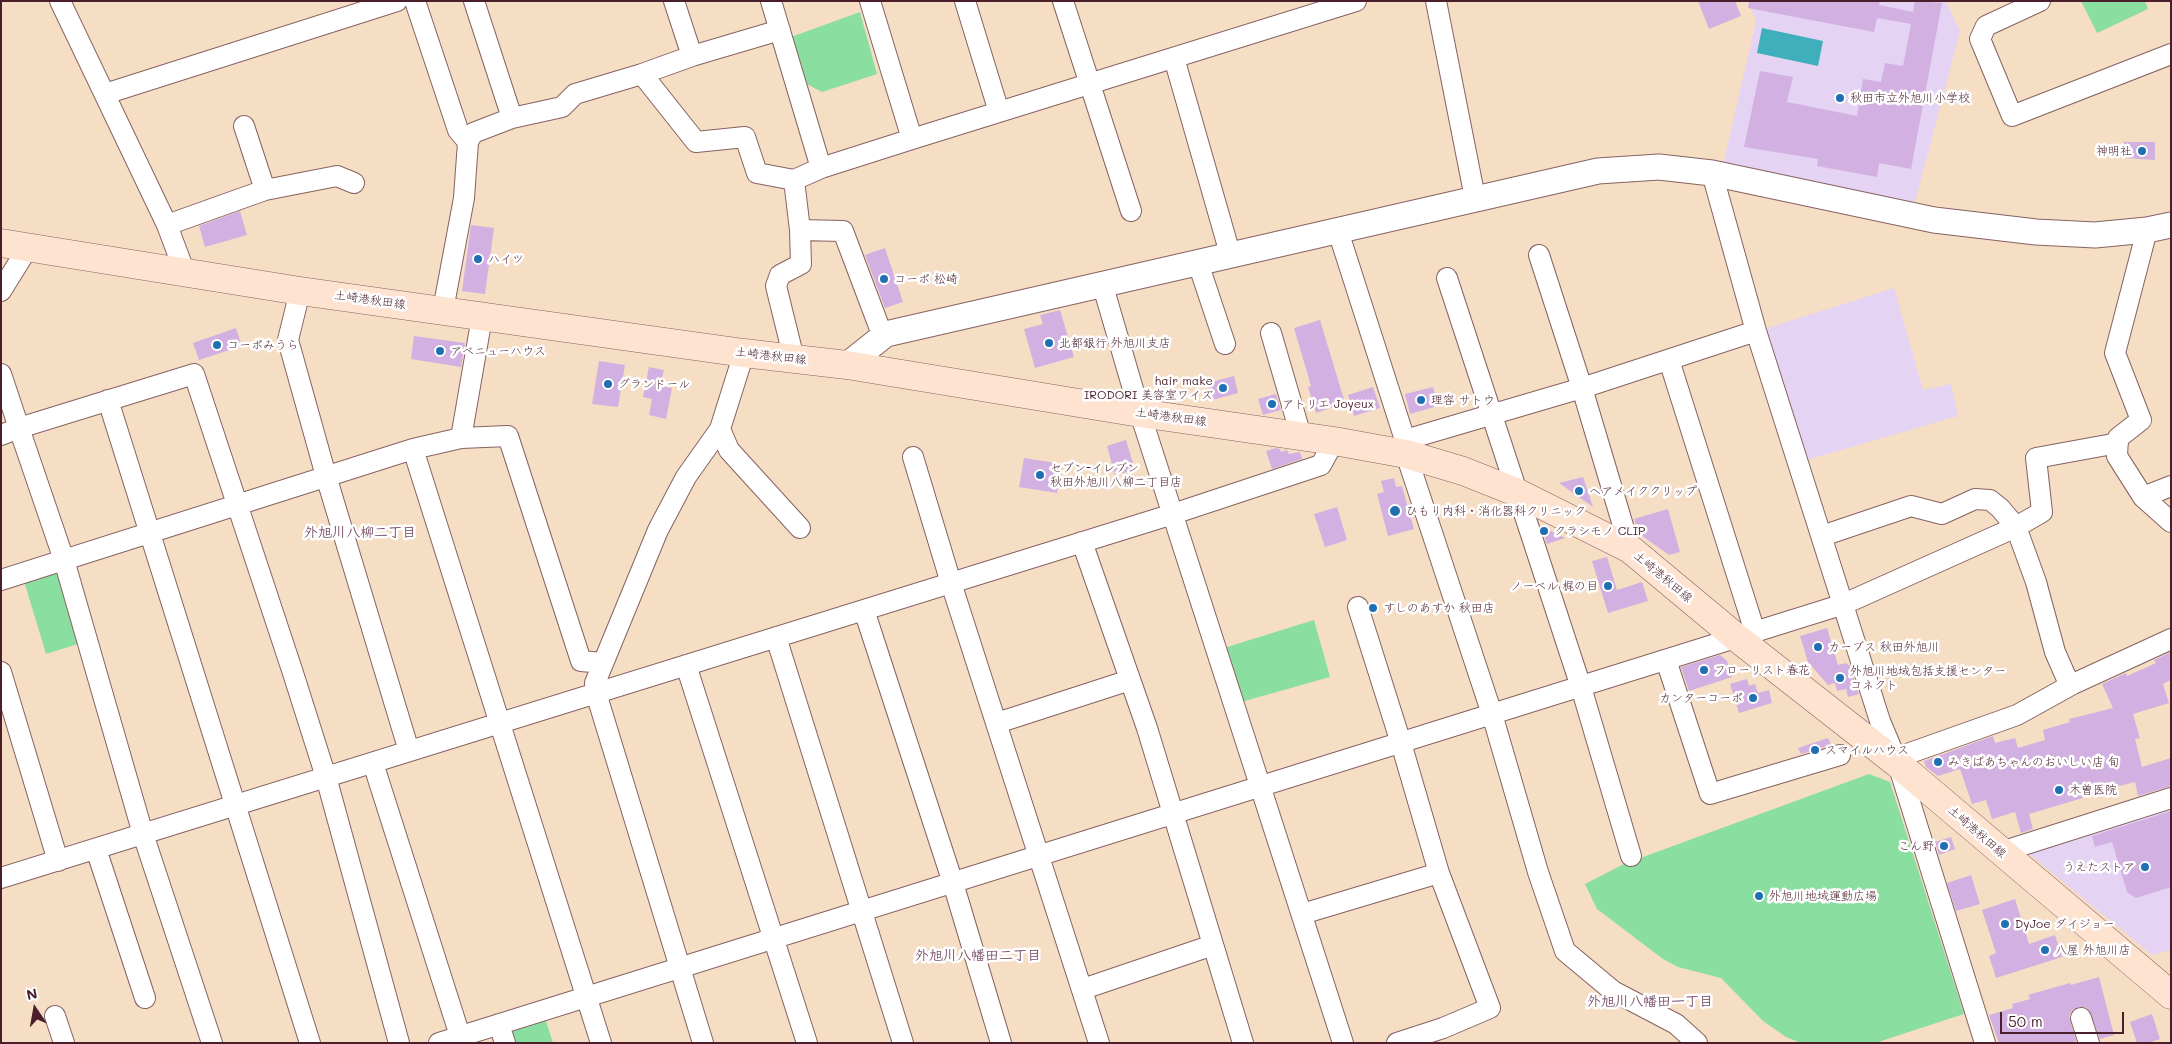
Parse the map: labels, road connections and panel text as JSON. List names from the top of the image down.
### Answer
{
  "streets": {
    "main road": ["土崎港秋田線"]
  },
  "districts": ["外旭川八柳二丁目", "外旭川八幡田二丁目", "外旭川八幡田一丁目"],
  "places": [
    "秋田市立外旭川小学校",
    "神明社",
    "ハイツ",
    "コーポ 松崎",
    "北都銀行 外旭川支店",
    "コーポみうら",
    "アベニューハウス",
    "グランドール",
    "hair make IRODORI 美容室ワイズ",
    "理容 サトウ",
    "アトリエ Joyeux",
    "セブン-イレブン 秋田外旭川八柳二丁目店",
    "ヘアメイククリップ",
    "ひもり内科・消化器科クリニック",
    "クラシモノ CLIP",
    "ノーベル 梶の目",
    "すしのあすか 秋田店",
    "カーブス 秋田外旭川",
    "フローリスト春花",
    "外旭川地域包括支援センター コネクト",
    "カンターコーポ",
    "スマイルハウス",
    "みきばあちゃんのおいしい店 旬",
    "木曽医院",
    "こん野",
    "うえたストア",
    "外旭川地域運動広場",
    "DyJoe ダイジョー",
    "八屋 外旭川店"
  ],
  "scale_bar": "50 m",
  "north": "top"
}
